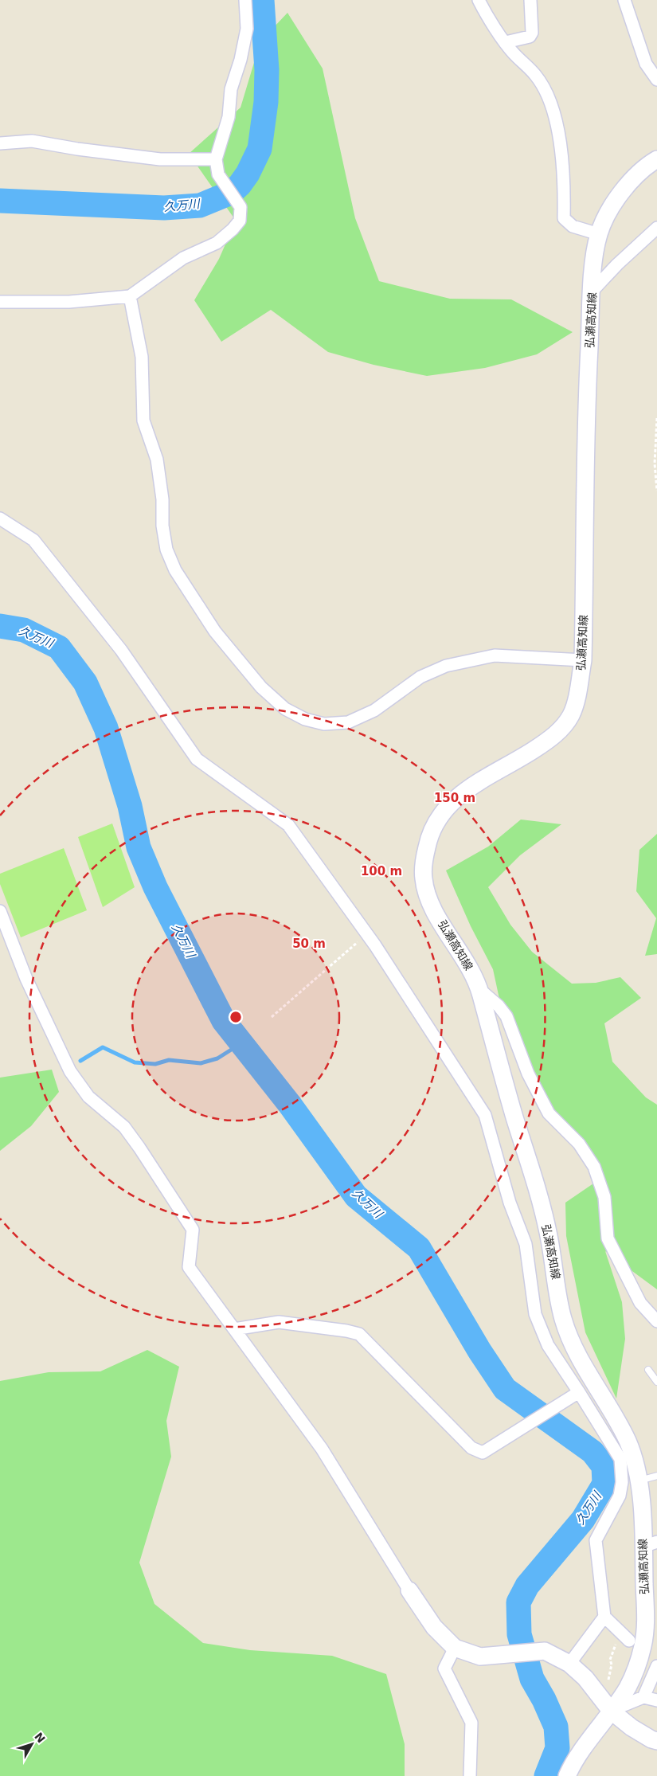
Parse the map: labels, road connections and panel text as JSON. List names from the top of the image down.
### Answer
{
  "streets": {
    "main road": ["弘瀬高知線"]
  },
  "water": ["久万川"],
  "north": "top right",
  "rings": ["150 m", "100 m", "50 m"]
}
